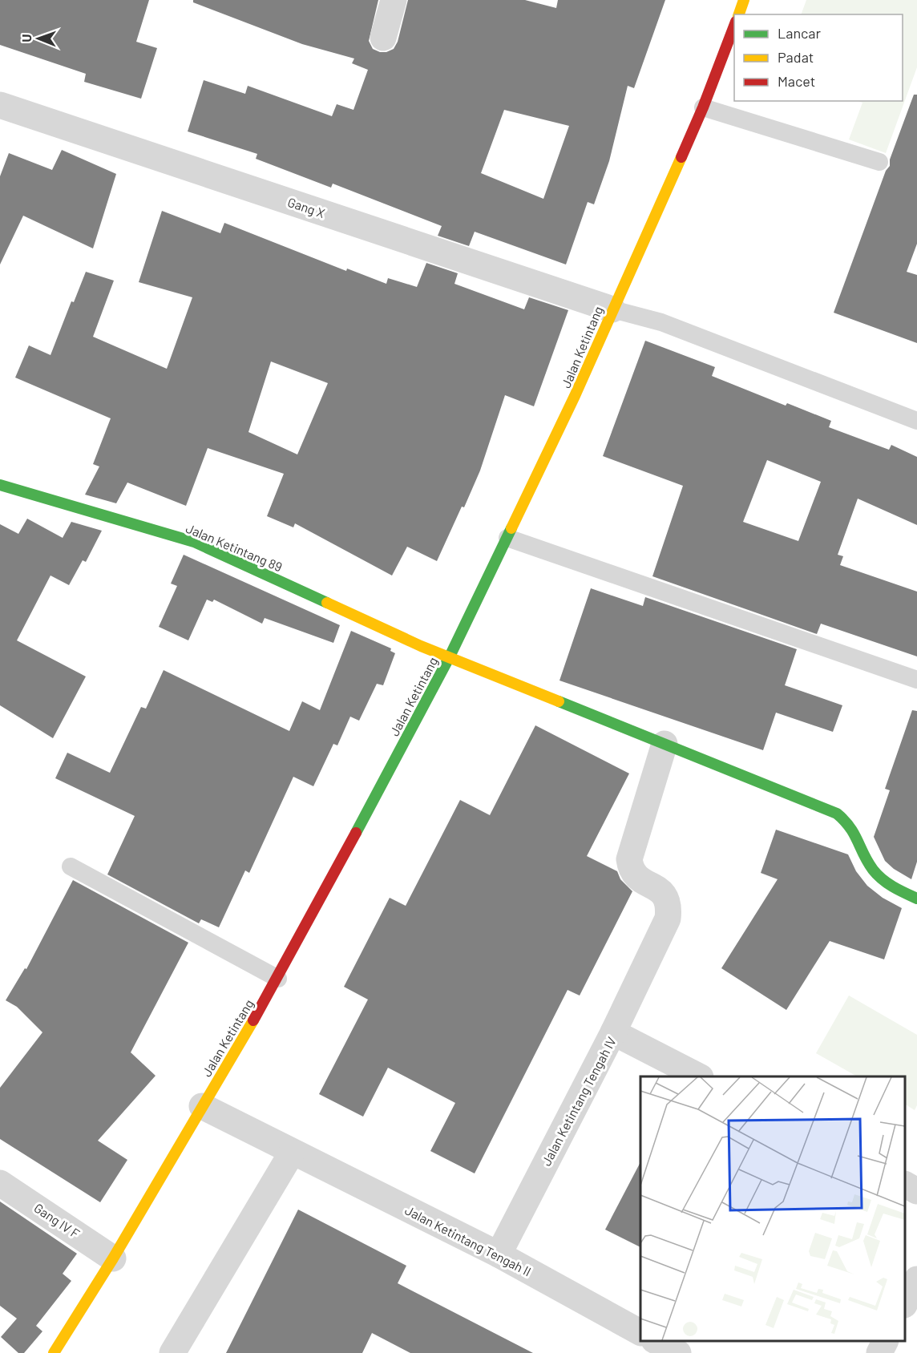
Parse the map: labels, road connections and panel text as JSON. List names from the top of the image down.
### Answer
{
  "streets": {
    "street": [
      "Gang X",
      "Jalan Ketintang",
      "Jalan Ketintang 89",
      "Jalan Ketintang Tengah IV",
      "Gang IV F",
      "Jalan Ketintang Tengah II"
    ]
  },
  "crossings": [
    ["Gang X", "Jalan Ketintang"],
    ["Jalan Ketintang", "Jalan Ketintang 89"],
    ["Jalan Ketintang", "Gang IV F"],
    ["Jalan Ketintang", "Jalan Ketintang Tengah II"],
    ["Jalan Ketintang Tengah IV", "Jalan Ketintang Tengah II"]
  ],
  "legend": ["Lancar", "Padat", "Macet"],
  "north": "left"
}
